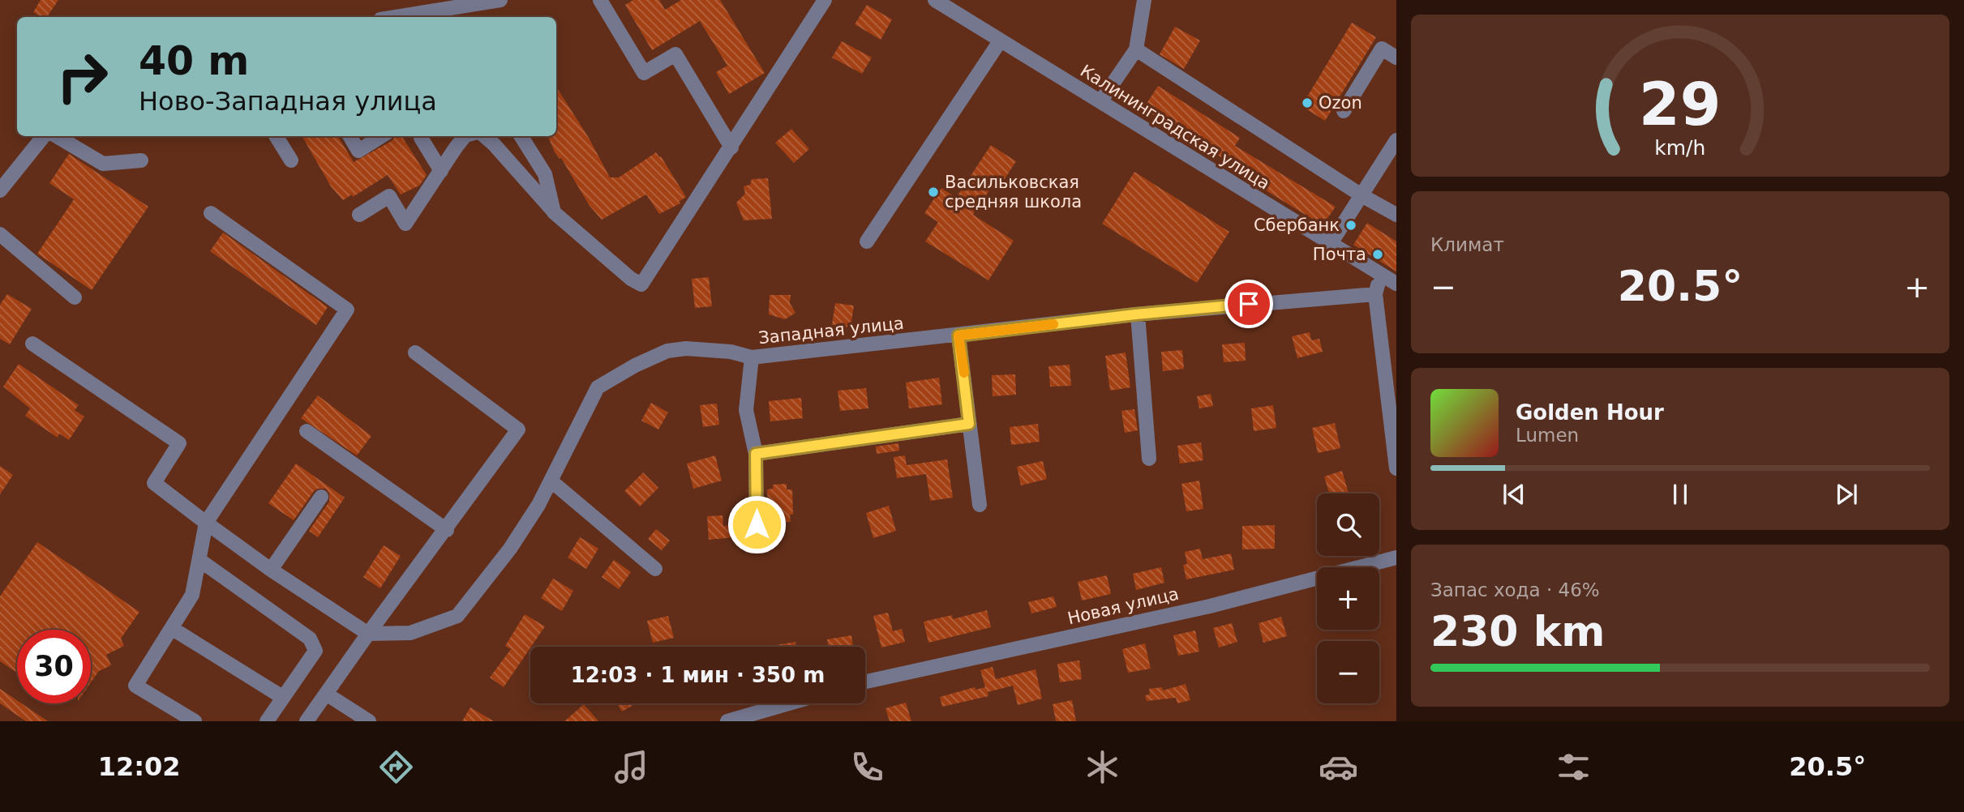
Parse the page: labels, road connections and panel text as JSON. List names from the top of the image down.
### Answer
{
  "streets": {
    "street": ["Калининградская улица", "Западная улица", "Новая улица"]
  },
  "places": [
    "Ozon",
    "Васильковская средняя школа",
    "Сбербанк",
    "Почта"
  ],
  "page": {
    "turn": ["40 m", "Ново-Западная улица"],
    "tile": [
      "Климат",
      ["Запас хода · 46%", "230 km"]
    ],
    "heat": ["−", "20.5°", "+"],
    "song": ["Golden Hour", "Lumen"],
    "map_buttons": ["+", "−"],
    "limit": "30",
    "trip": "12:03 · 1 мин · 350 m",
    "tabs": ["12:02", "20.5°"],
    "gauge": ["29", "km/h"]
  }
}
